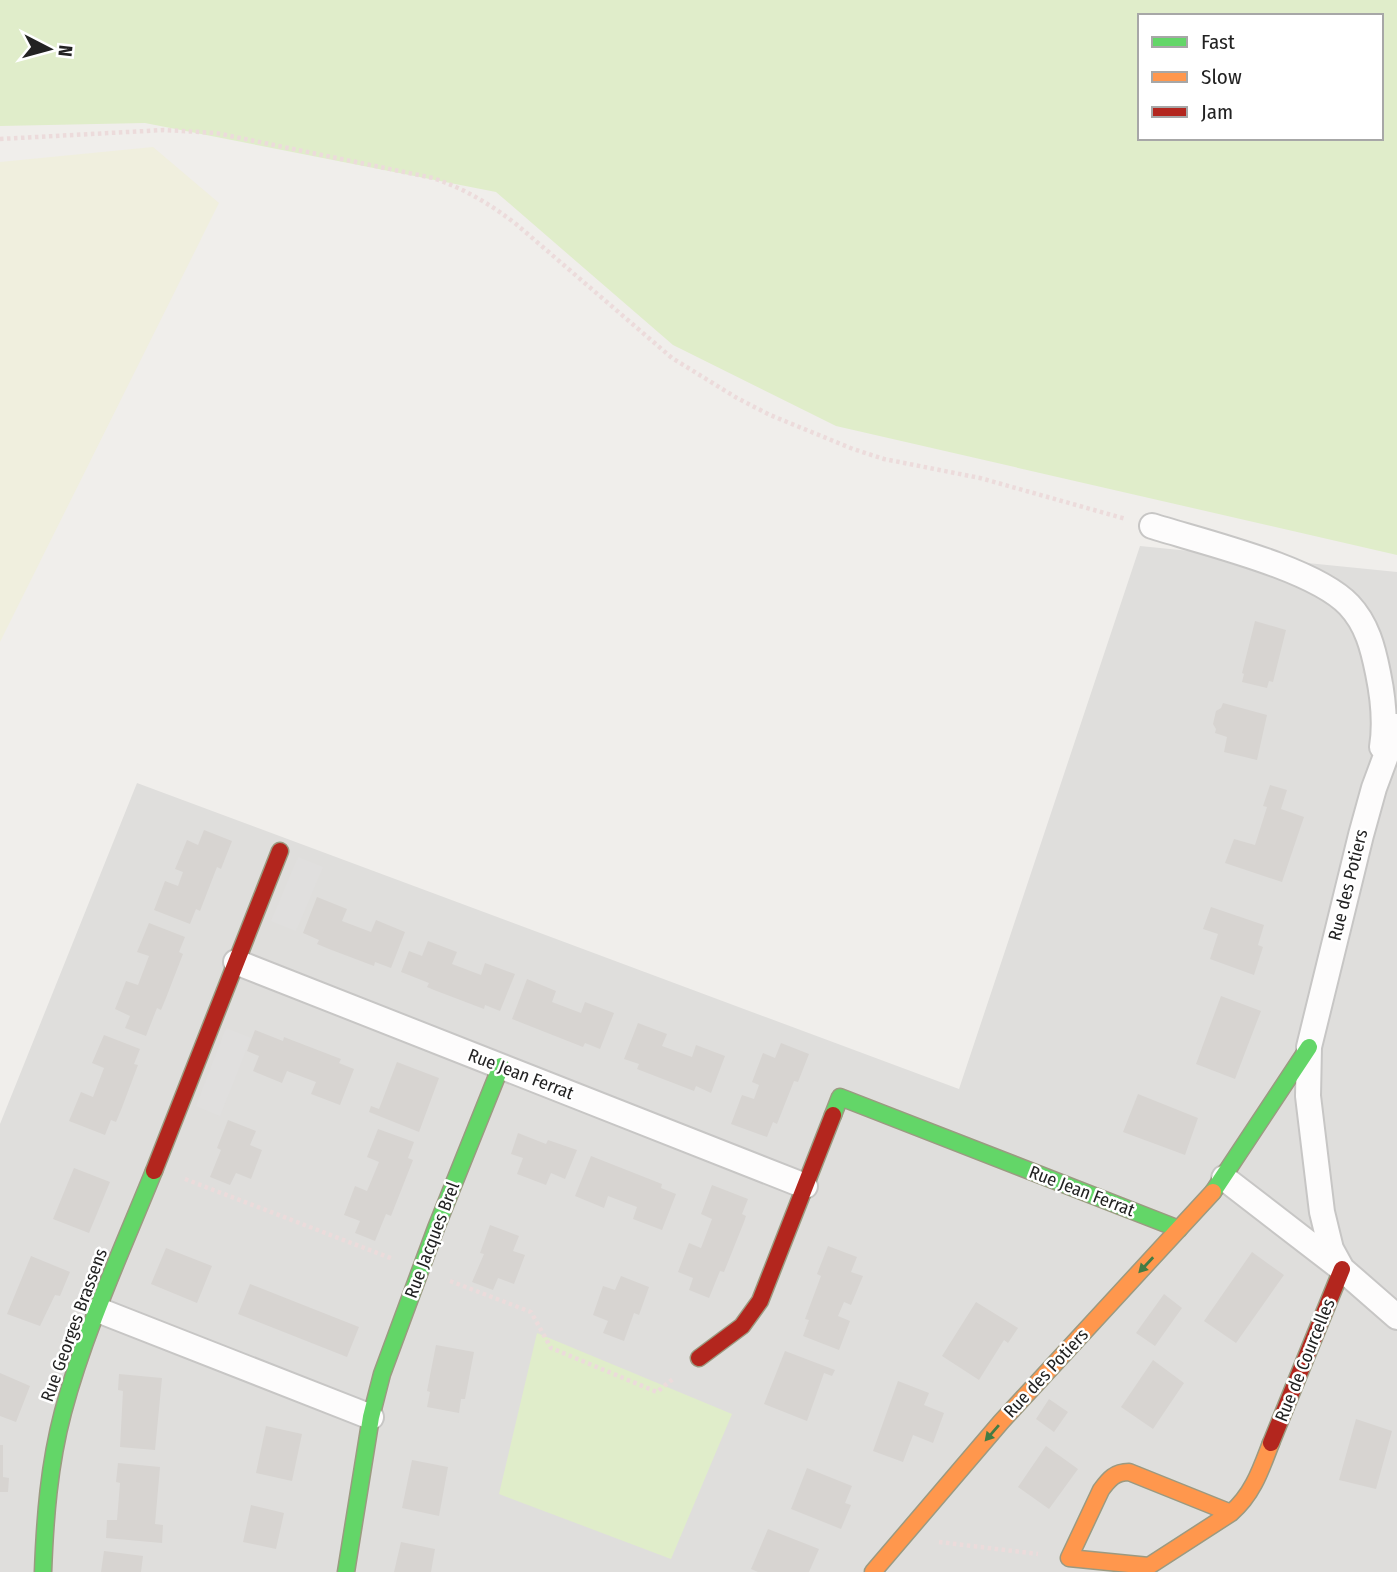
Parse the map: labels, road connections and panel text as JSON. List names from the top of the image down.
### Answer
{
  "streets": {
    "street": [
      "Rue des Potiers",
      "Rue Jean Ferrat",
      "Rue Jacques Brel",
      "Rue Georges Brassens",
      "Rue de Courcelles"
    ]
  },
  "crossings": [
    ["Rue des Potiers", "Rue Jean Ferrat"],
    ["Rue des Potiers", "Rue de Courcelles"],
    ["Rue Jean Ferrat", "Rue Jacques Brel"],
    ["Rue Jean Ferrat", "Rue Georges Brassens"]
  ],
  "legend": ["Fast", "Slow", "Jam"],
  "north": "right"
}
